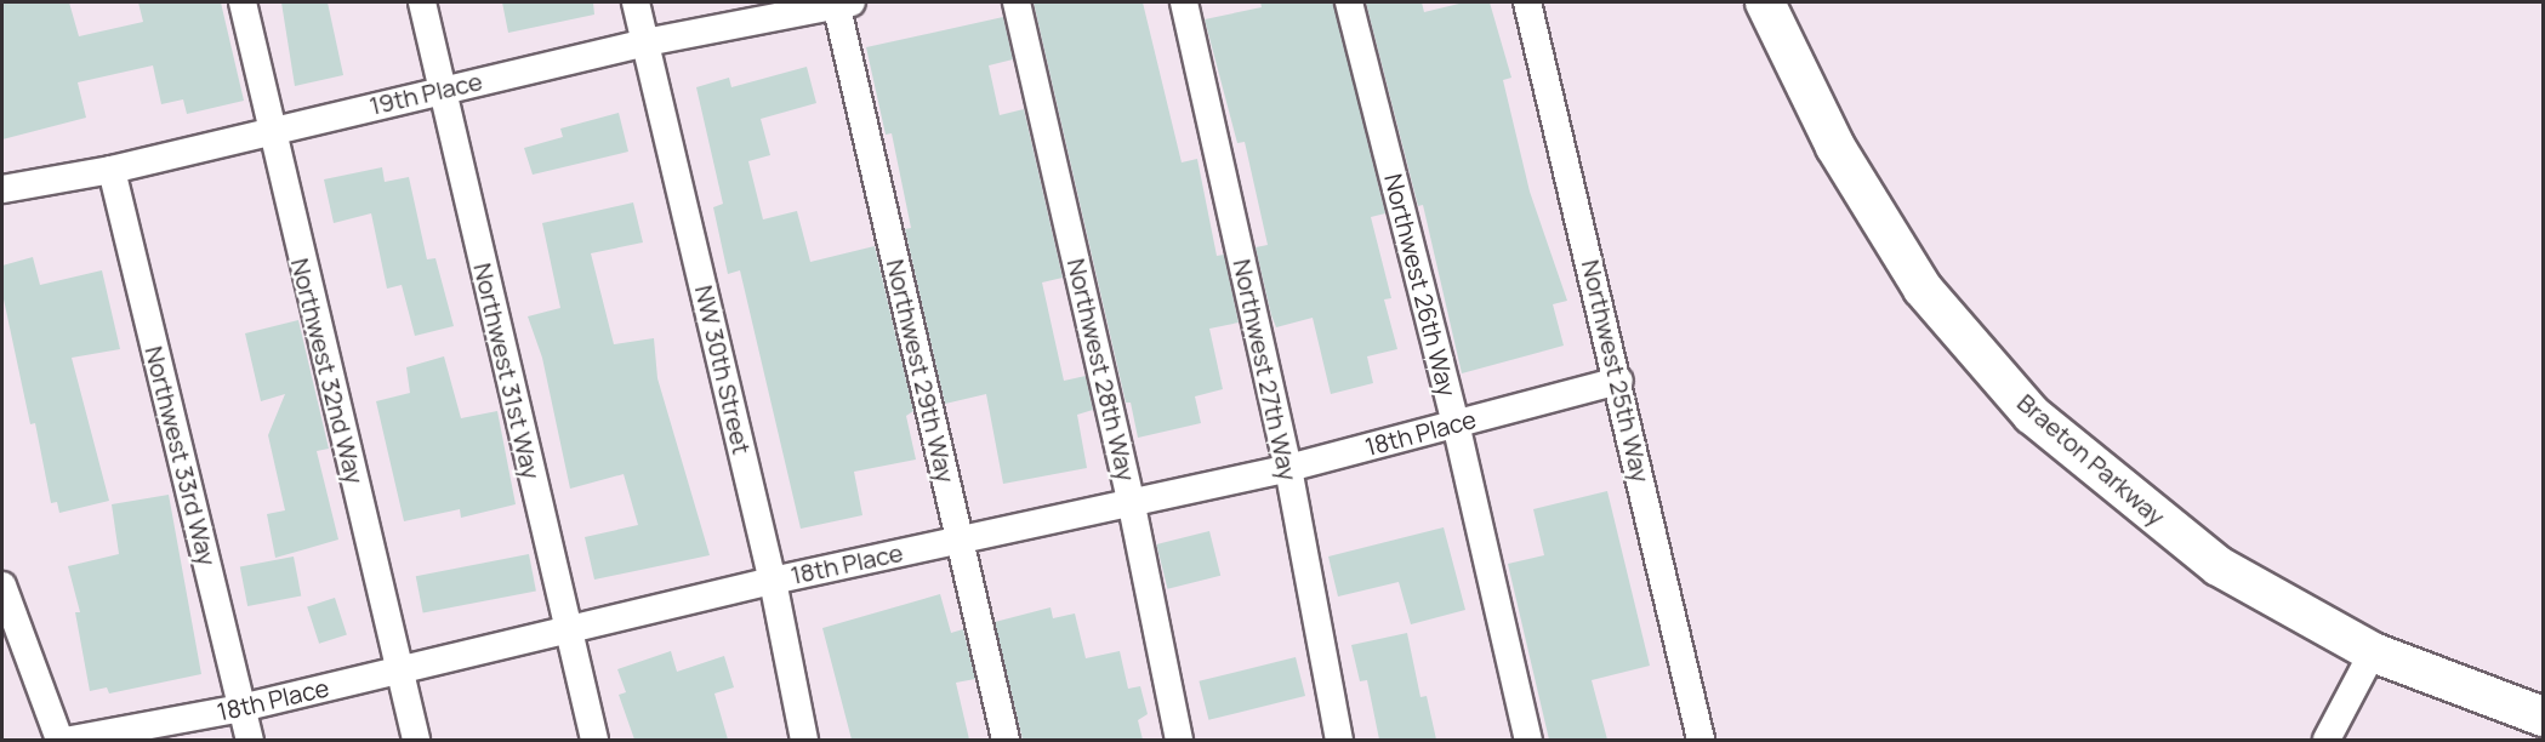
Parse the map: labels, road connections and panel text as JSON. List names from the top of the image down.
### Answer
{
  "streets": {
    "street": [
      "19th Place",
      "Northwest 26th Way",
      "NW 30th Street",
      "Northwest 28th Way",
      "Northwest 27th Way",
      "Northwest 32nd Way",
      "Northwest 31st Way",
      "Northwest 29th Way",
      "Northwest 25th Way",
      "18th Place",
      "Northwest 33rd Way",
      "Braeton Parkway"
    ]
  },
  "crossings": [
    ["19th Place", "NW 30th Street"],
    ["19th Place", "Northwest 32nd Way"],
    ["19th Place", "Northwest 31st Way"],
    ["19th Place", "Northwest 29th Way"],
    ["19th Place", "Northwest 33rd Way"],
    ["Northwest 26th Way", "18th Place"],
    ["NW 30th Street", "18th Place"],
    ["Northwest 28th Way", "18th Place"],
    ["Northwest 27th Way", "18th Place"],
    ["Northwest 32nd Way", "18th Place"],
    ["Northwest 31st Way", "18th Place"],
    ["Northwest 29th Way", "18th Place"],
    ["Northwest 25th Way", "18th Place"],
    ["18th Place", "Northwest 33rd Way"]
  ]
}
